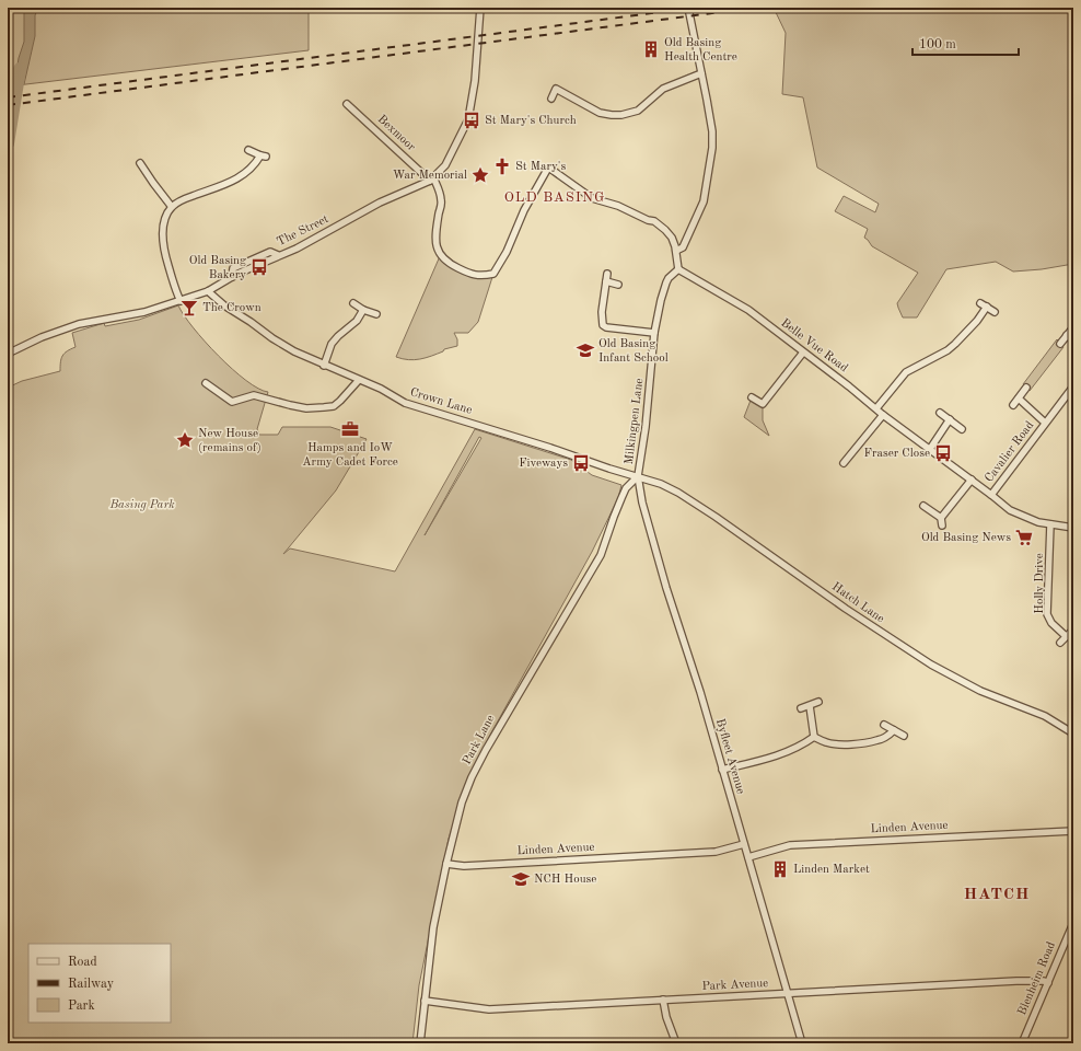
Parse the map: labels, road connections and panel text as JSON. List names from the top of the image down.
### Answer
{
  "streets": {
    "street": [
      "Bexmoor",
      "The Street",
      "Belle Vue Road",
      "Crown Lane",
      "Milkingpen Lane",
      "Cavalier Road",
      "Holly Drive",
      "Hatch Lane",
      "Park Lane",
      "Byfleet Avenue",
      "Linden Avenue",
      "Blenheim Road",
      "Park Avenue"
    ]
  },
  "crossings": [
    ["Bexmoor", "The Street"],
    ["The Street", "Crown Lane"],
    ["Belle Vue Road", "Milkingpen Lane"],
    ["Belle Vue Road", "Cavalier Road"],
    ["Belle Vue Road", "Holly Drive"],
    ["Crown Lane", "Milkingpen Lane"],
    ["Crown Lane", "Hatch Lane"],
    ["Crown Lane", "Park Lane"],
    ["Crown Lane", "Byfleet Avenue"],
    ["Milkingpen Lane", "Hatch Lane"],
    ["Milkingpen Lane", "Park Lane"],
    ["Milkingpen Lane", "Byfleet Avenue"],
    ["Hatch Lane", "Park Lane"],
    ["Hatch Lane", "Byfleet Avenue"],
    ["Park Lane", "Byfleet Avenue"],
    ["Park Lane", "Linden Avenue"],
    ["Park Lane", "Park Avenue"],
    ["Byfleet Avenue", "Linden Avenue"],
    ["Byfleet Avenue", "Park Avenue"],
    ["Blenheim Road", "Park Avenue"]
  ],
  "districts": ["OLD BASING", "HATCH"],
  "parks": ["Basing Park"],
  "places": {
    "building": ["Old Basing Health Centre", "Linden Market"],
    "bus stop": [
      "St Mary's Church",
      "Old Basing Bakery",
      "Fraser Close",
      "Fiveways"
    ],
    "church": ["St Mary's"],
    "place": ["War Memorial", "New House (remains of)"],
    "bar": ["The Crown"],
    "school or university": ["Old Basing Infant School", "NCH House"],
    "office": ["Hamps and IoW Army Cadet Force"],
    "supermarket": ["Old Basing News"]
  },
  "legend": ["Road", "Railway", "Park"],
  "scale_bar": "100 m"
}
